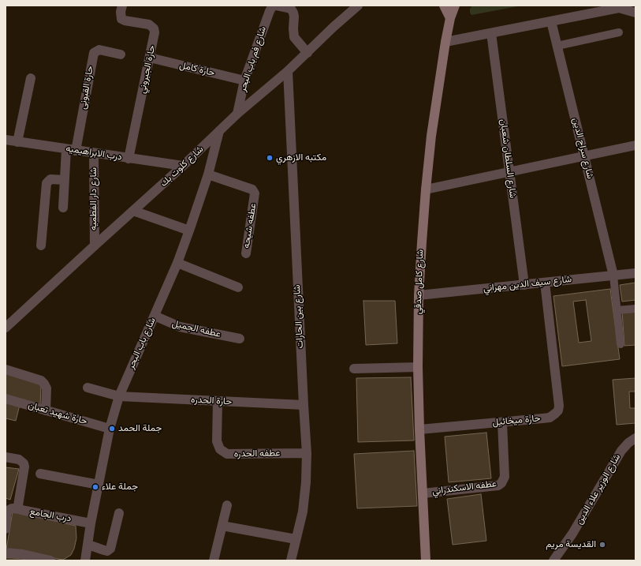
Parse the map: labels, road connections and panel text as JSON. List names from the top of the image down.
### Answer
{
  "streets": {
    "main road": ["شارع كامل صدقي"],
    "street": [
      "شارع فم باب البحر",
      "حارة الجبروني",
      "حارة كامل",
      "حارة القبونى",
      "شارع سراج الدين",
      "درب الابراهيميه",
      "شارع السلطان شعبان",
      "شارع كلوت بك",
      "شارع دار الفطميه",
      "عطفه شيحه",
      "شارع سيف الدين مهراني",
      "شارع بين الحارات",
      "عطفه الجميل",
      "شارع باب البحر",
      "حارة الحدره",
      "حارة شهيد تعبان",
      "حارة ميخائيل",
      "عطفه الحدره",
      "عطفه الاسكندراني",
      "شارع الوزير علاء الدين",
      "درب الجامع"
    ]
  },
  "crossings": [
    ["شارع فم باب البحر", "حارة كامل"],
    ["شارع فم باب البحر", "شارع كلوت بك"],
    ["حارة الجبروني", "حارة كامل"],
    ["حارة الجبروني", "درب الابراهيميه"],
    ["حارة القبونى", "درب الابراهيميه"],
    ["شارع سراج الدين", "شارع سيف الدين مهراني"],
    ["درب الابراهيميه", "شارع كلوت بك"],
    ["درب الابراهيميه", "شارع دار الفطميه"],
    ["شارع السلطان شعبان", "شارع سيف الدين مهراني"],
    ["شارع كلوت بك", "شارع دار الفطميه"],
    ["شارع كلوت بك", "شارع بين الحارات"],
    ["شارع كلوت بك", "شارع باب البحر"],
    ["عطفه شيحه", "شارع باب البحر"],
    ["شارع كامل صدقي", "شارع سيف الدين مهراني"],
    ["شارع كامل صدقي", "حارة ميخائيل"],
    ["شارع كامل صدقي", "عطفه الاسكندراني"],
    ["شارع سيف الدين مهراني", "حارة ميخائيل"],
    ["شارع بين الحارات", "حارة الحدره"],
    ["شارع بين الحارات", "عطفه الحدره"],
    ["عطفه الجميل", "شارع باب البحر"],
    ["شارع باب البحر", "حارة الحدره"],
    ["شارع باب البحر", "حارة شهيد تعبان"],
    ["شارع باب البحر", "درب الجامع"],
    ["حارة الحدره", "عطفه الحدره"],
    ["حارة ميخائيل", "عطفه الاسكندراني"]
  ],
  "places": [
    "مكتبه الازهري",
    "جملة الحمد",
    "جملة علاء",
    "القديسة مريم"
  ]
}
